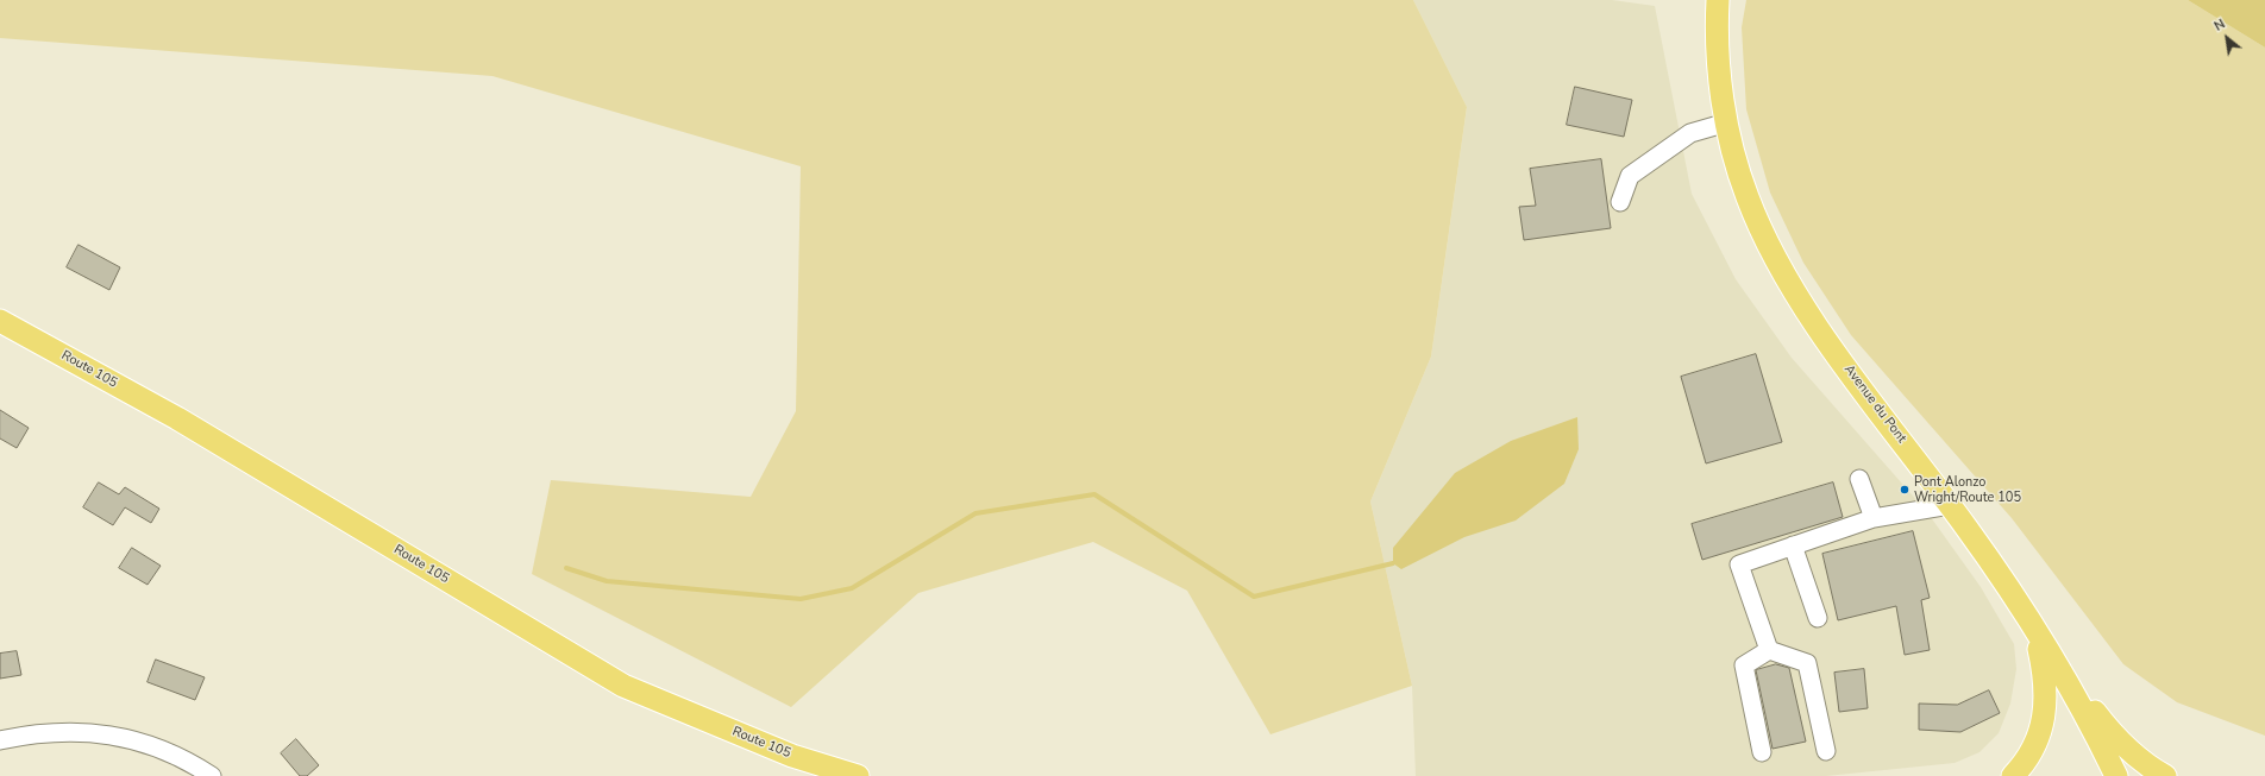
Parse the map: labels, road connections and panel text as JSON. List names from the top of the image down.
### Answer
{
  "streets": {
    "main road": ["Route 105", "Avenue du Pont"]
  },
  "places": ["Pont Alonzo Wright/Route 105"],
  "north": "top left"
}
